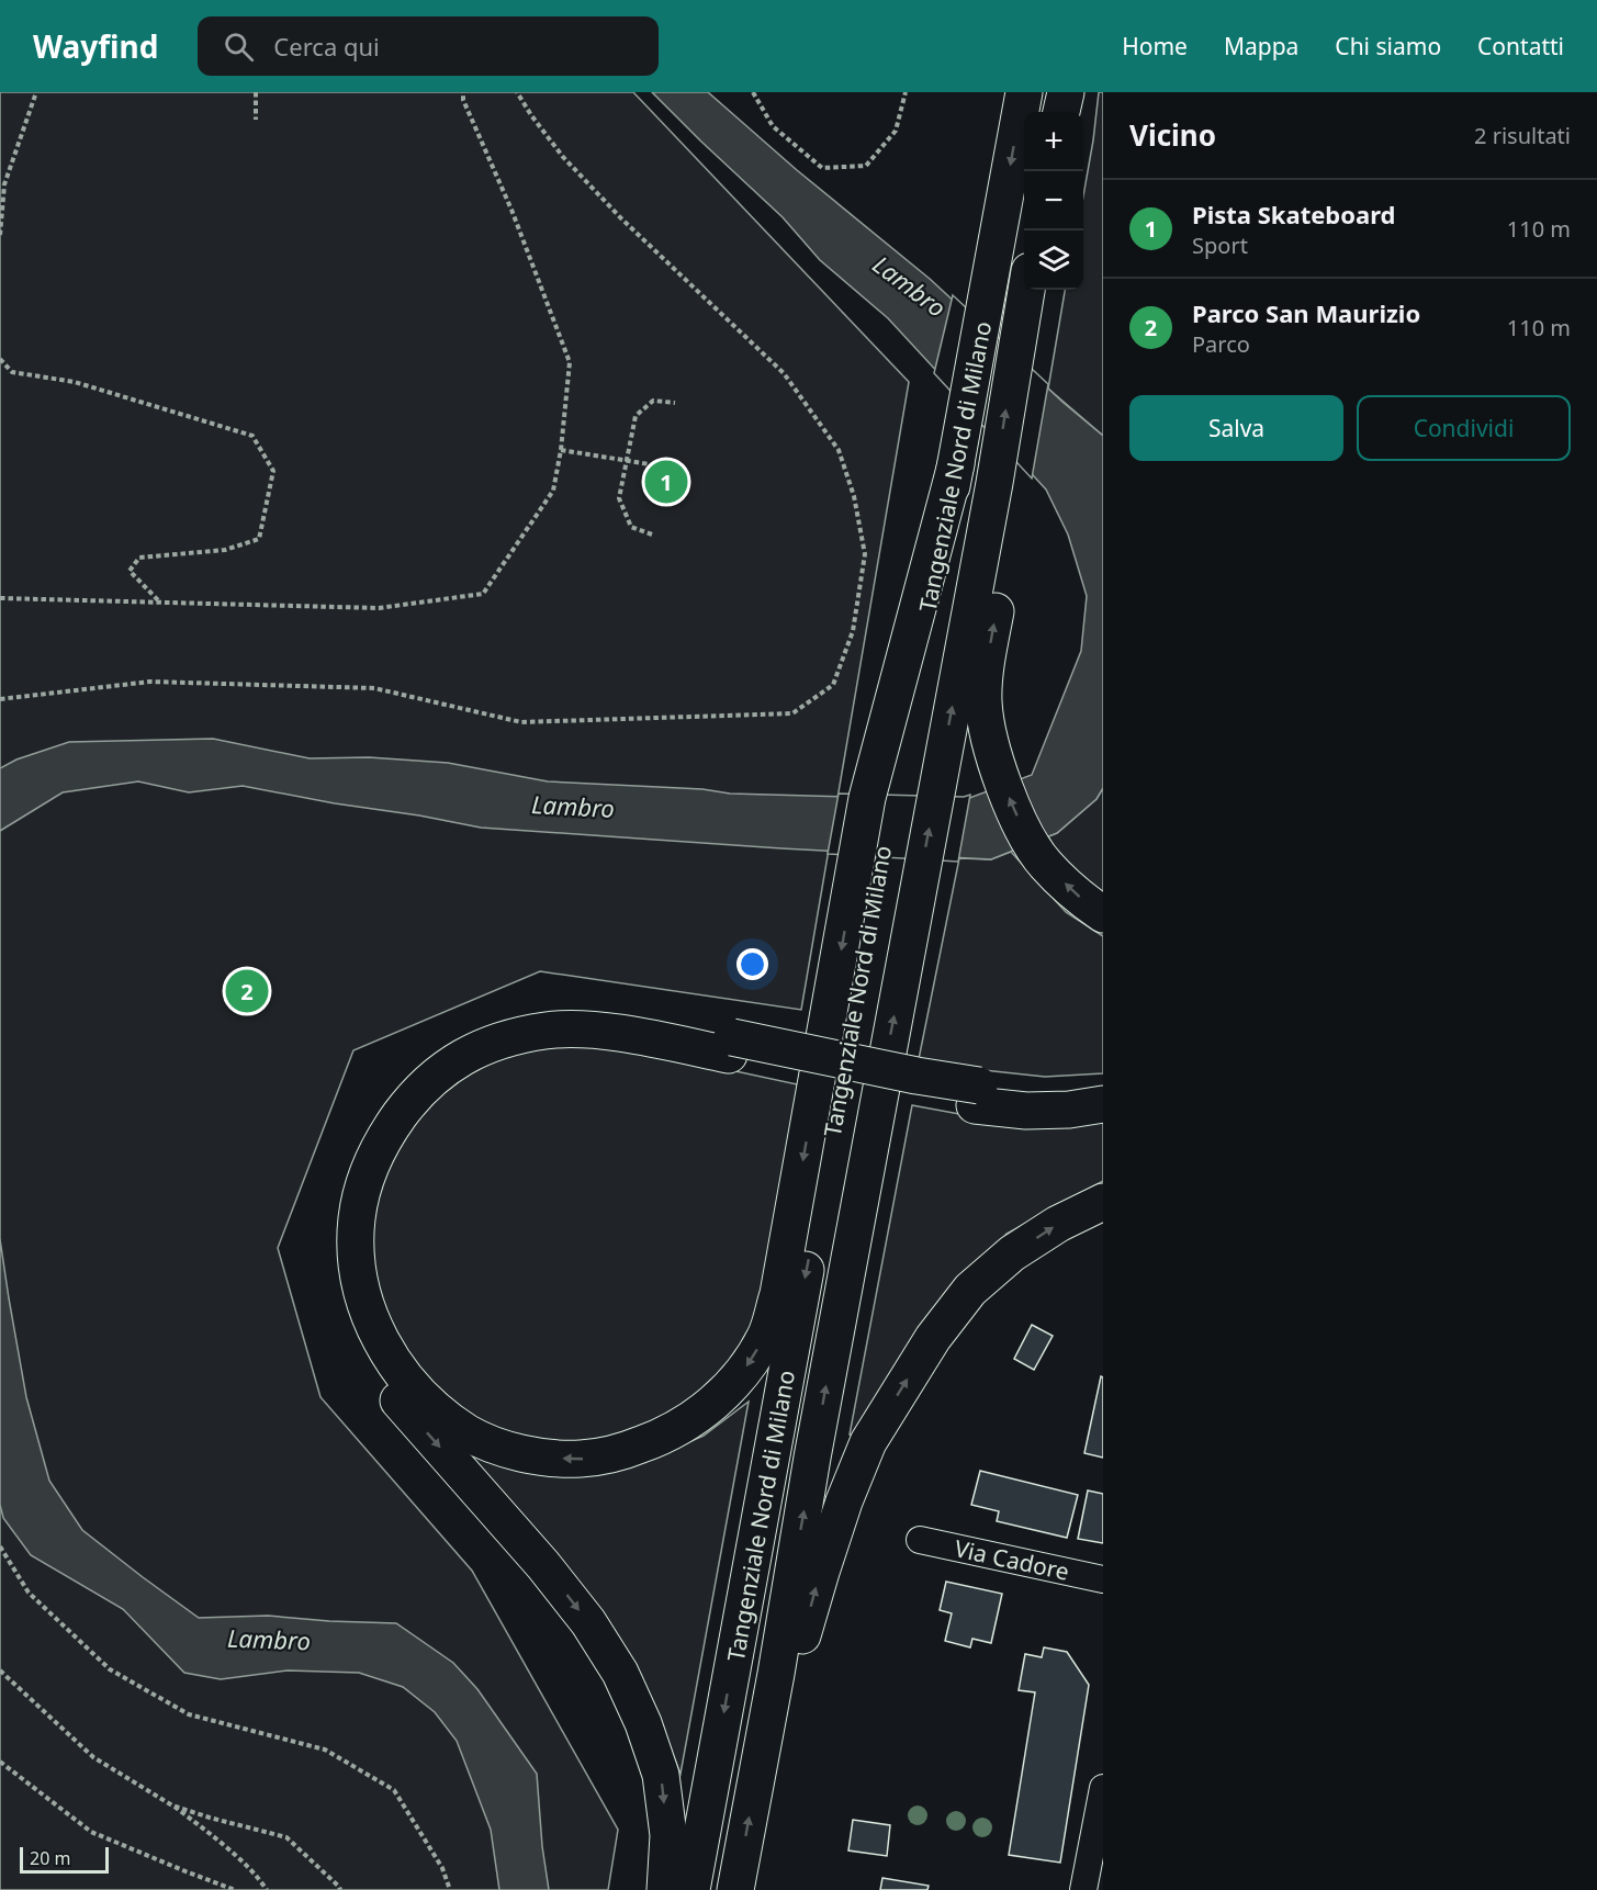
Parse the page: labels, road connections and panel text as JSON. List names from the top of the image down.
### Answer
{
  "streets": {
    "highway": ["Tangenziale Nord di Milano"],
    "street": ["Via Cadore"]
  },
  "water": ["Lambro"],
  "scale_bar": "20 m",
  "page": {
    "header": "Wayfind",
    "search": "Cerca qui",
    "nav": [
      "Home",
      "Mappa",
      "Chi siamo",
      "Contatti"
    ],
    "heading": ["Vicino", "2 risultati"],
    "map_buttons": ["+", "−"],
    "list": [
      {
        "mark": "1",
        "name": "Pista Skateboard",
        "note": "Sport",
        "value": "110 m"
      },
      {
        "mark": "2",
        "name": "Parco San Maurizio",
        "note": "Parco",
        "value": "110 m"
      }
    ],
    "buttons": ["Salva", "Condividi"],
    "pins": ["1", "2"],
    "scale": "20 m"
  }
}
